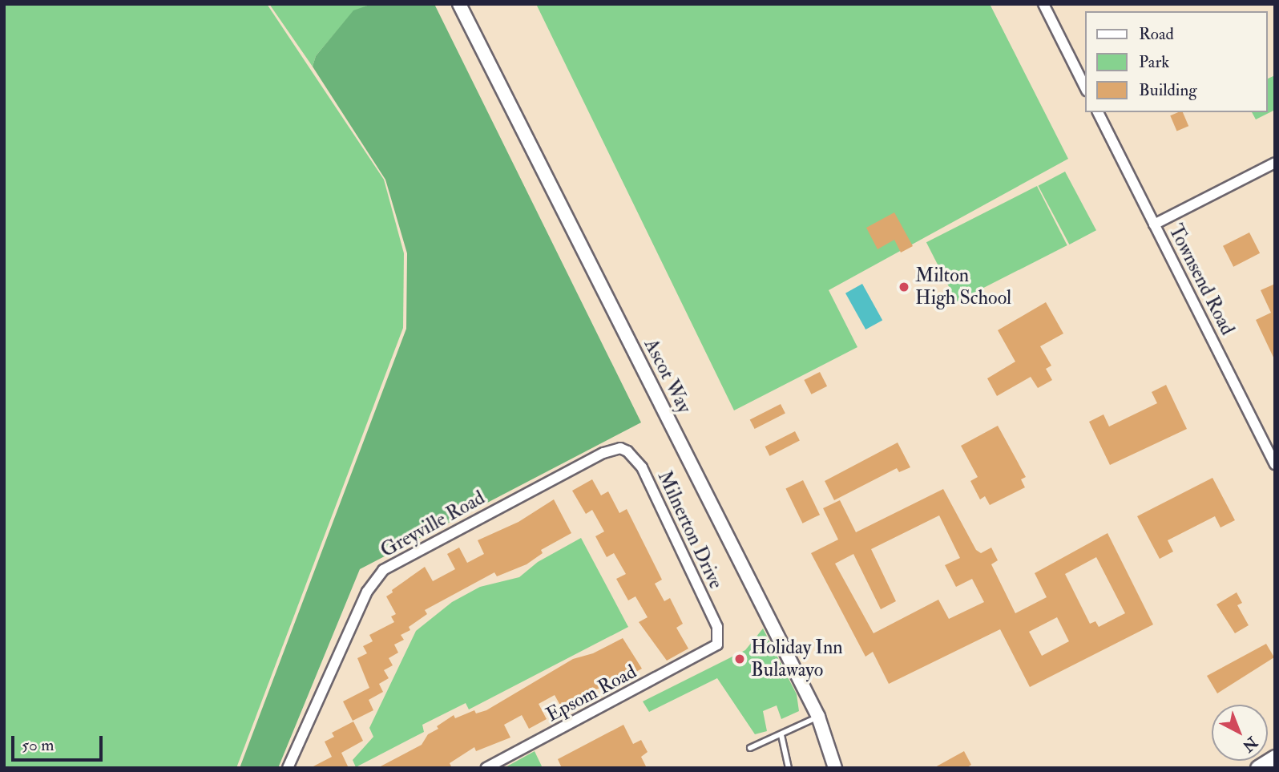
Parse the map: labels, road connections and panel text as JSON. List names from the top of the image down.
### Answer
{
  "streets": {
    "main road": ["Ascot Way"],
    "street": [
      "Townsend Road",
      "Greyville Road",
      "Milnerton Drive",
      "Epsom Road"
    ]
  },
  "crossings": [
    ["Greyville Road", "Milnerton Drive"],
    ["Milnerton Drive", "Epsom Road"]
  ],
  "places": ["Milton High School", "Holiday Inn Bulawayo"],
  "legend": ["Road", "Park", "Building"],
  "scale_bar": "50 m",
  "north": "bottom right"
}
